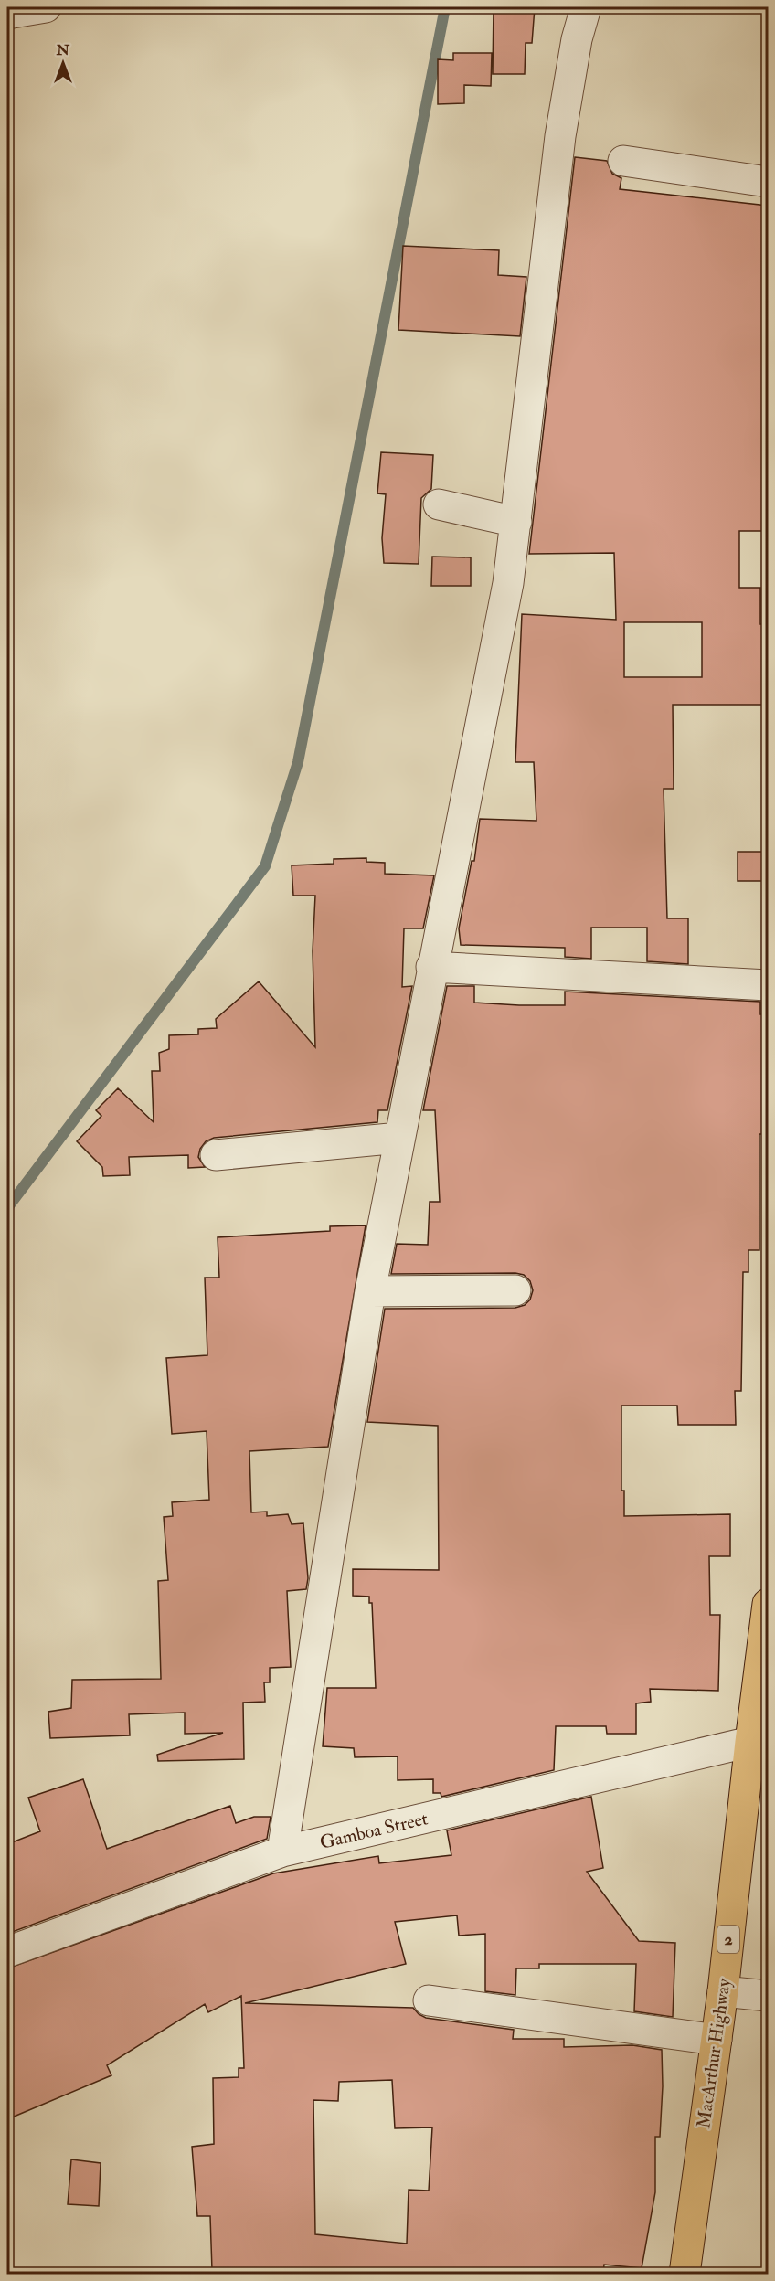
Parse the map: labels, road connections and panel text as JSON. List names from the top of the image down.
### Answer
{
  "streets": {
    "highway": ["2", "MacArthur Highway"],
    "street": ["Gamboa Street"]
  },
  "crossings": [
    ["Gamboa Street", "MacArthur Highway"]
  ],
  "north": "top"
}
